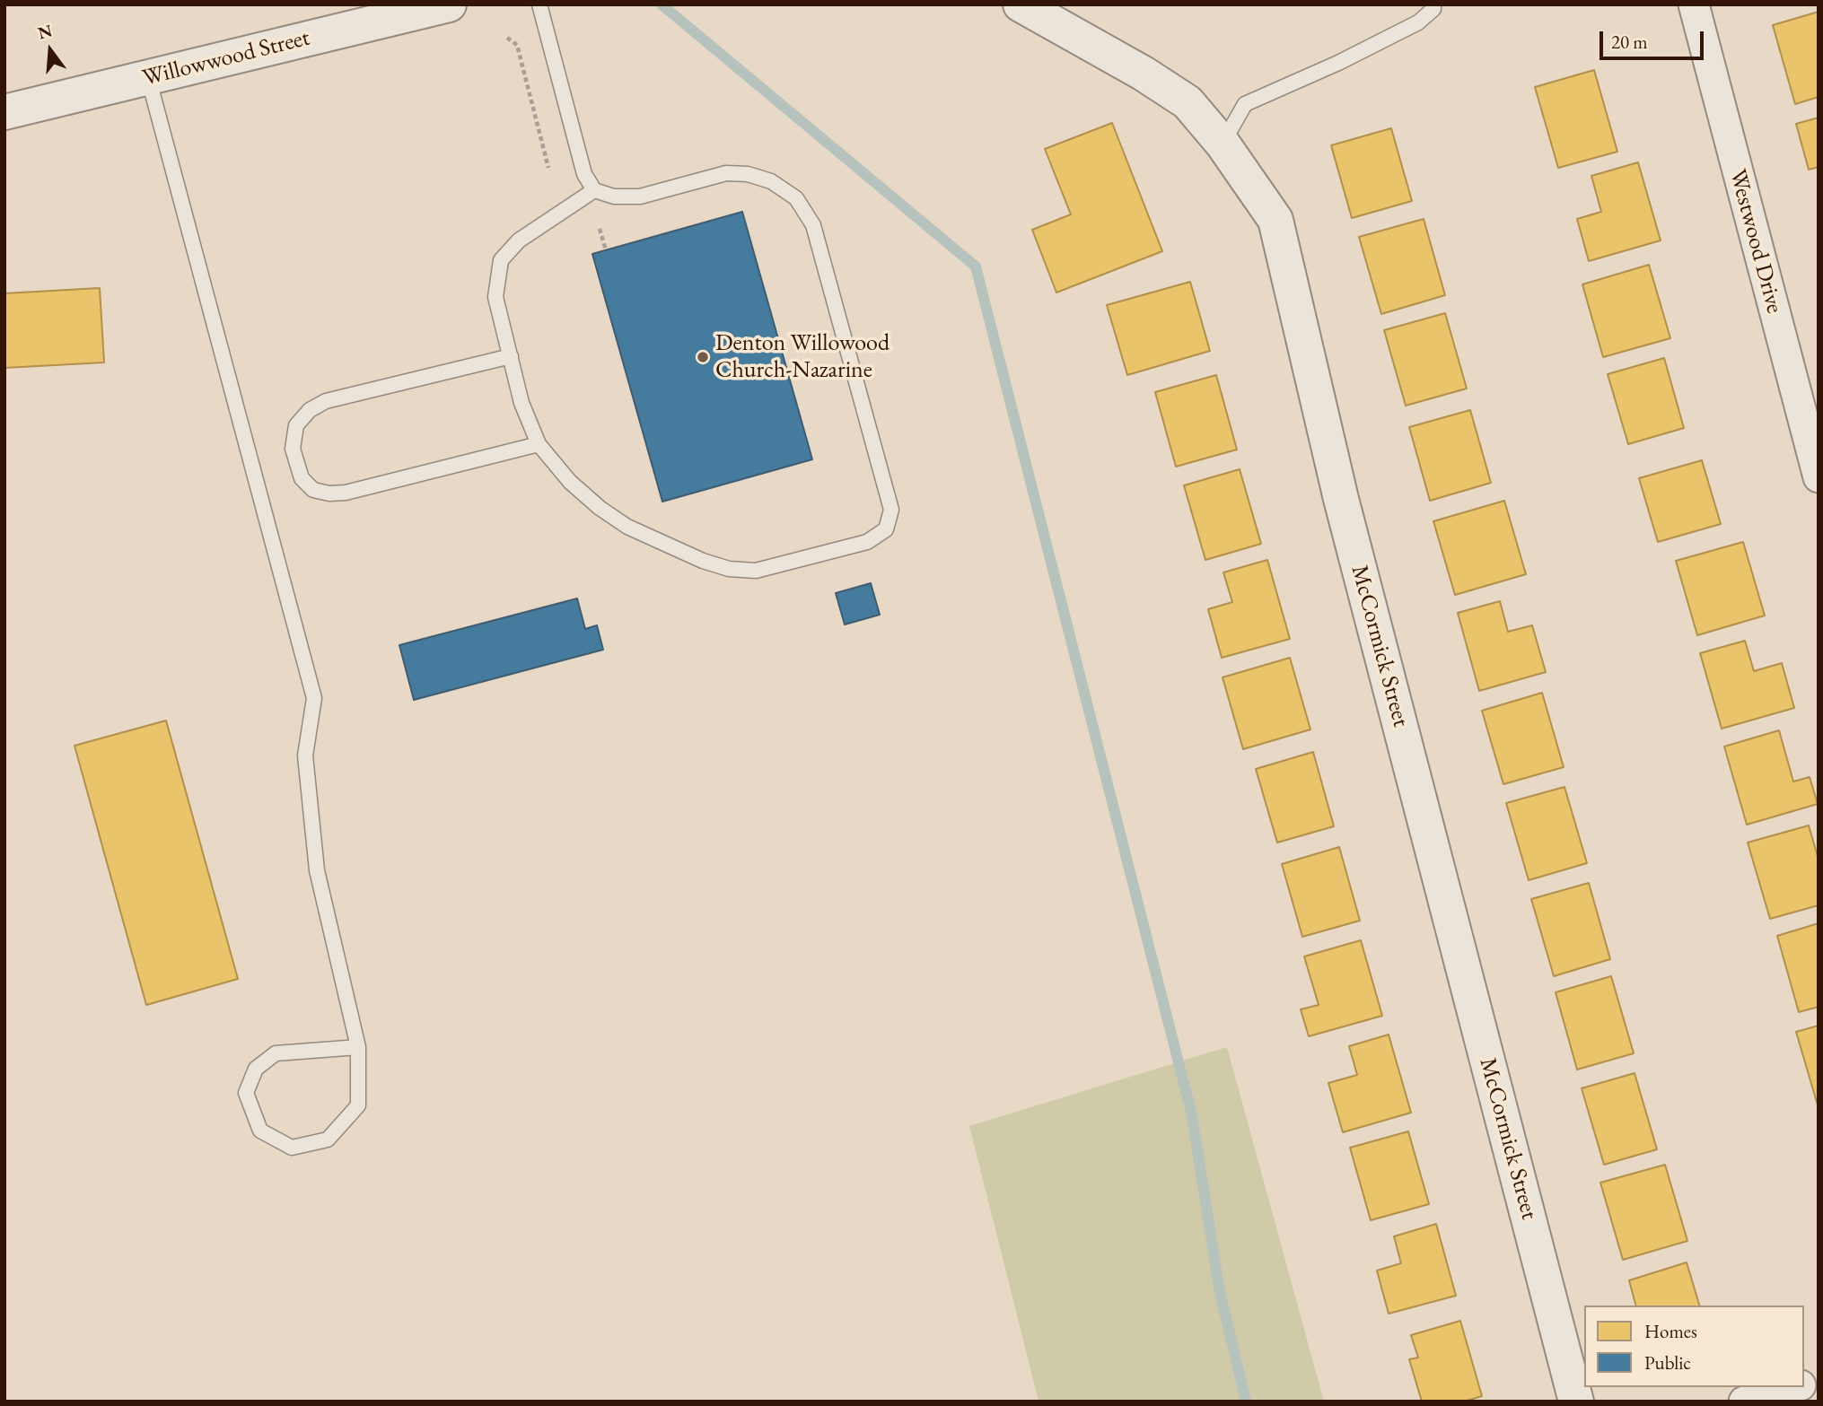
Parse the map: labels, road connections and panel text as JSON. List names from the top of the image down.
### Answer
{
  "streets": {
    "street": ["Willowwood Street", "Westwood Drive", "McCormick Street"]
  },
  "places": ["Denton Willowood Church-Nazarine"],
  "legend": ["Homes", "Public"],
  "scale_bar": "20 m",
  "north": "top"
}
